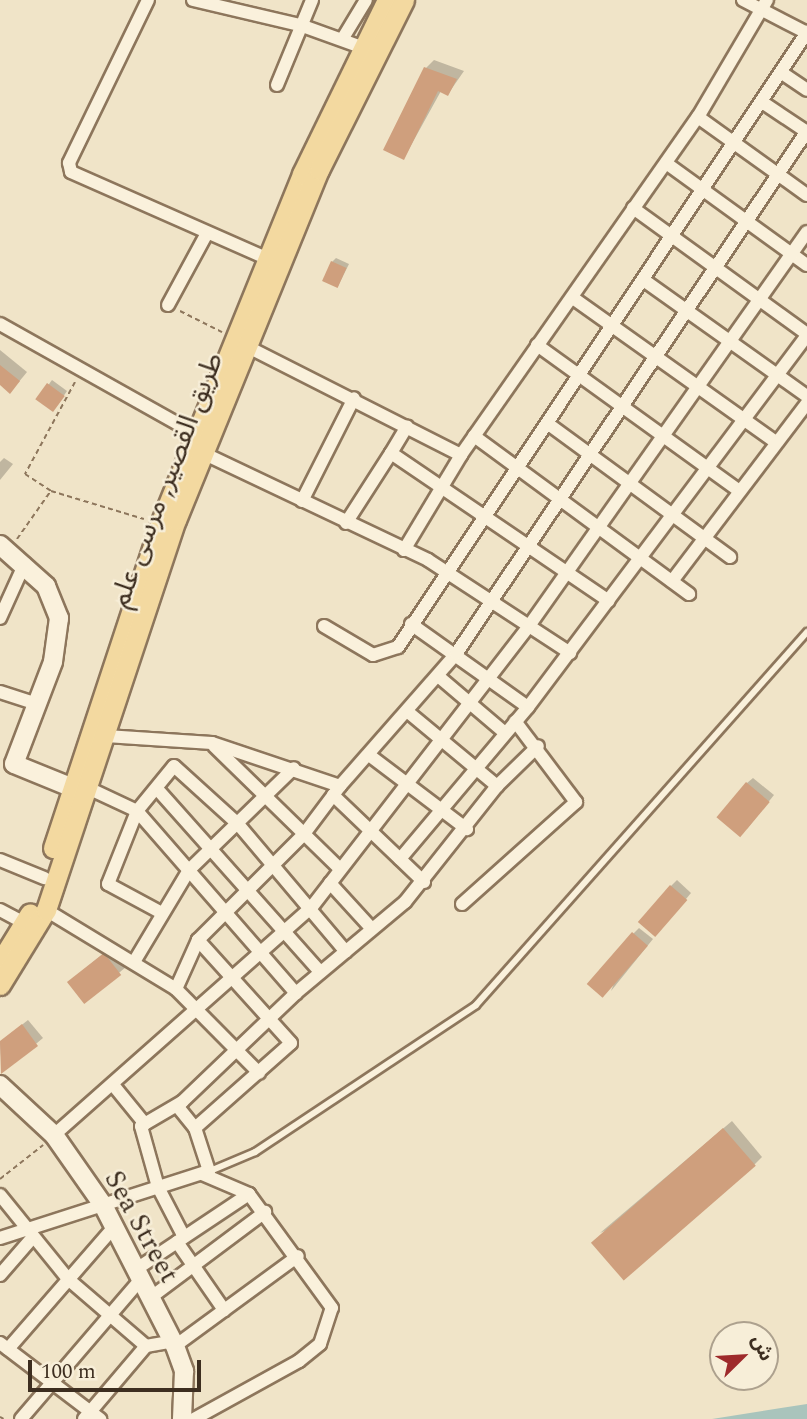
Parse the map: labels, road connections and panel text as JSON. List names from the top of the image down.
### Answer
{
  "streets": {
    "main road": ["طريق القصير, مرسى علم"],
    "street": ["Sea Street"]
  },
  "scale_bar": "100 m",
  "north": "top right"
}
